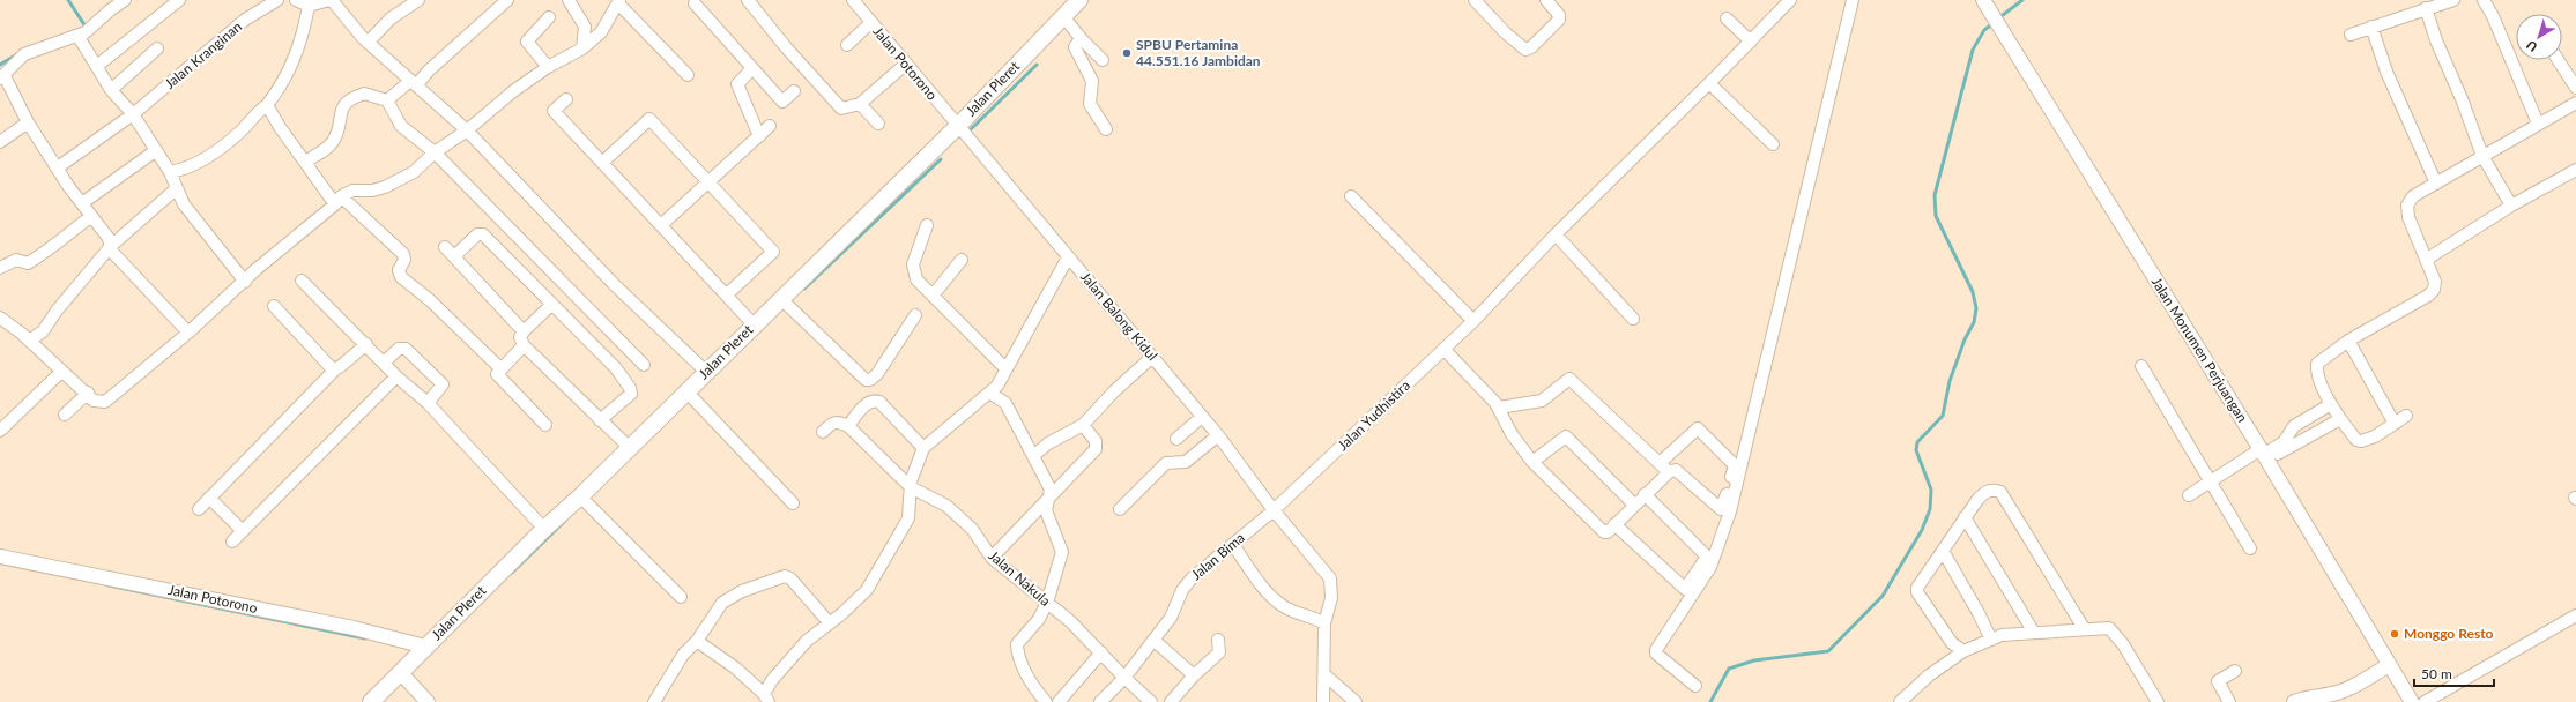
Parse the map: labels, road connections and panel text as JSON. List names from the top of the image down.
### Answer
{
  "streets": {
    "main road": ["Jalan Pleret"],
    "street": [
      "Jalan Kranginan",
      "Jalan Potorono",
      "Jalan Balong Kidul",
      "Jalan Monumen Perjuangan",
      "Jalan Yudhistira",
      "Jalan Bima",
      "Jalan Nakula"
    ]
  },
  "crossings": [
    ["Jalan Potorono", "Jalan Pleret"],
    ["Jalan Potorono", "Jalan Balong Kidul"],
    ["Jalan Pleret", "Jalan Balong Kidul"],
    ["Jalan Balong Kidul", "Jalan Yudhistira"],
    ["Jalan Balong Kidul", "Jalan Bima"],
    ["Jalan Yudhistira", "Jalan Bima"],
    ["Jalan Bima", "Jalan Nakula"]
  ],
  "places": ["SPBU Pertamina 44.551.16 Jambidan", "Monggo Resto"],
  "scale_bar": "50 m",
  "north": "bottom left"
}
